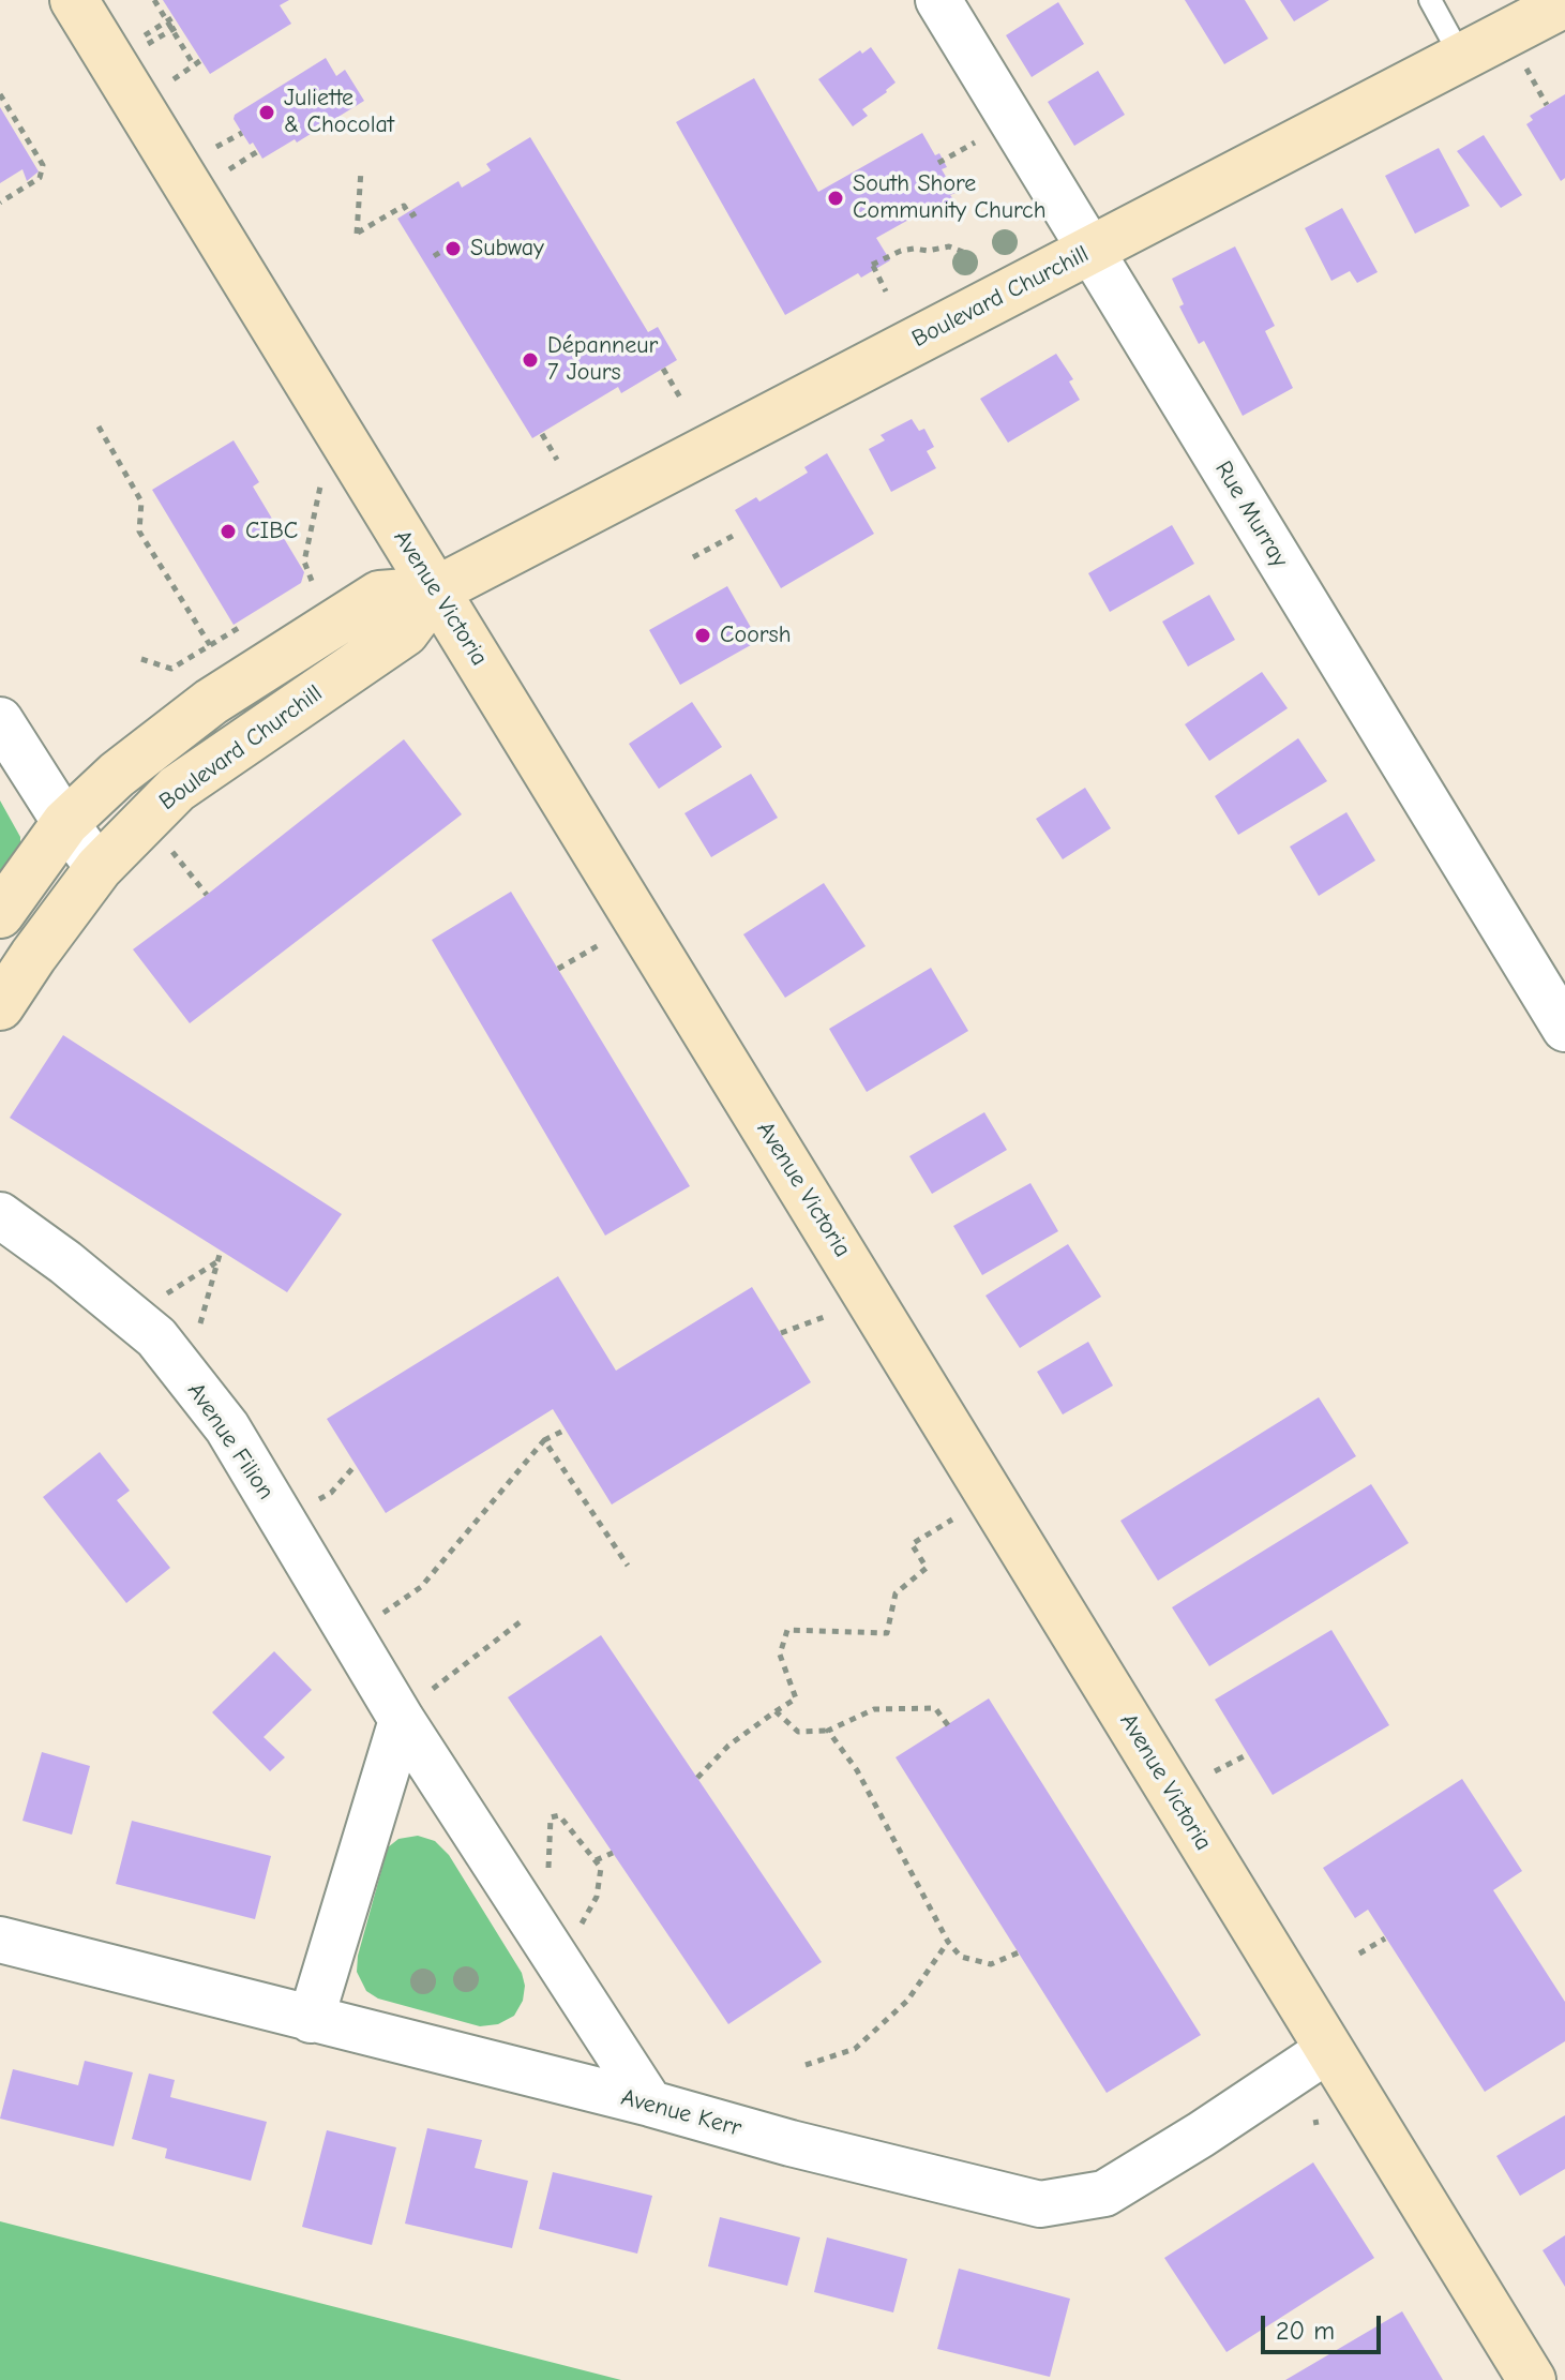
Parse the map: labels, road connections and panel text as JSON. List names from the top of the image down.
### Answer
{
  "streets": {
    "street": [
      "Boulevard Churchill",
      "Rue Murray",
      "Avenue Victoria",
      "Avenue Filion",
      "Avenue Kerr"
    ]
  },
  "crossings": [
    ["Boulevard Churchill", "Rue Murray"],
    ["Boulevard Churchill", "Avenue Victoria"],
    ["Avenue Victoria", "Avenue Kerr"],
    ["Avenue Filion", "Avenue Kerr"]
  ],
  "places": [
    "Juliette & Chocolat",
    "South Shore Community Church",
    "Subway",
    "Dépanneur 7 Jours",
    "CIBC",
    "Coorsh"
  ],
  "scale_bar": "20 m"
}
